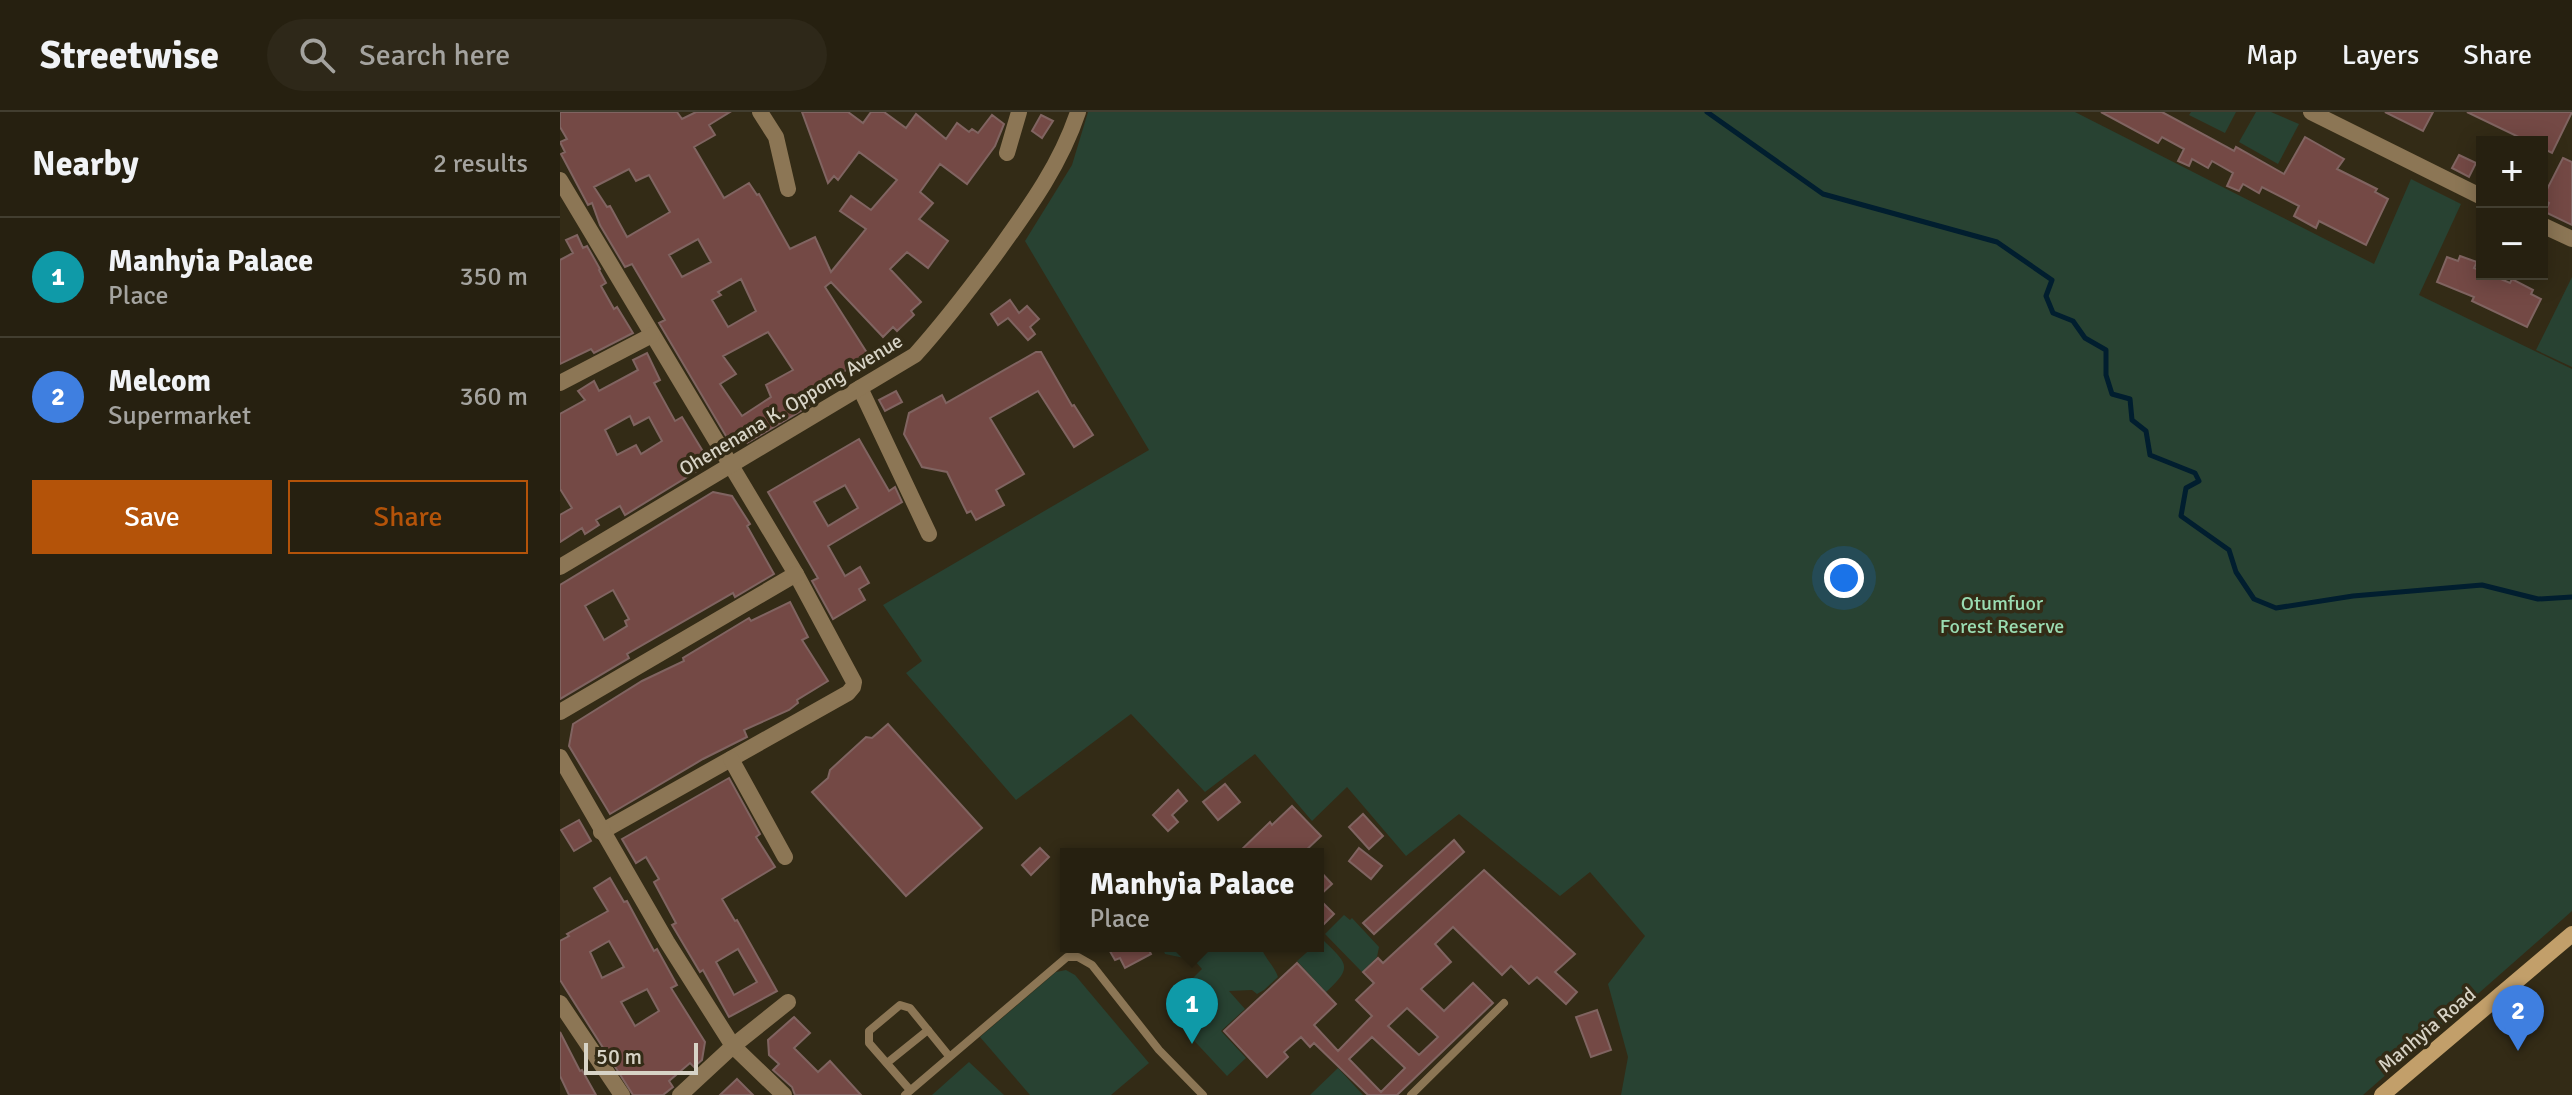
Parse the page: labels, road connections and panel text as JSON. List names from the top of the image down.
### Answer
{
  "streets": {
    "main road": ["Manhyia Road"],
    "street": ["Ohenenana K. Oppong Avenue"]
  },
  "parks": ["Otumfuor Forest Reserve"],
  "scale_bar": "50 m",
  "page": {
    "header": "Streetwise",
    "search": "Search here",
    "nav": ["Map", "Layers", "Share"],
    "heading": ["Nearby", "2 results"],
    "map_buttons": ["+", "−"],
    "list": [
      {
        "mark": "1",
        "name": "Manhyia Palace",
        "note": "Place",
        "value": "350 m"
      },
      {
        "mark": "2",
        "name": "Melcom",
        "note": "Supermarket",
        "value": "360 m"
      }
    ],
    "buttons": ["Save", "Share"],
    "popup": ["Manhyia Palace", "Place"],
    "pins": ["1", "2"],
    "scale": "50 m"
  }
}
